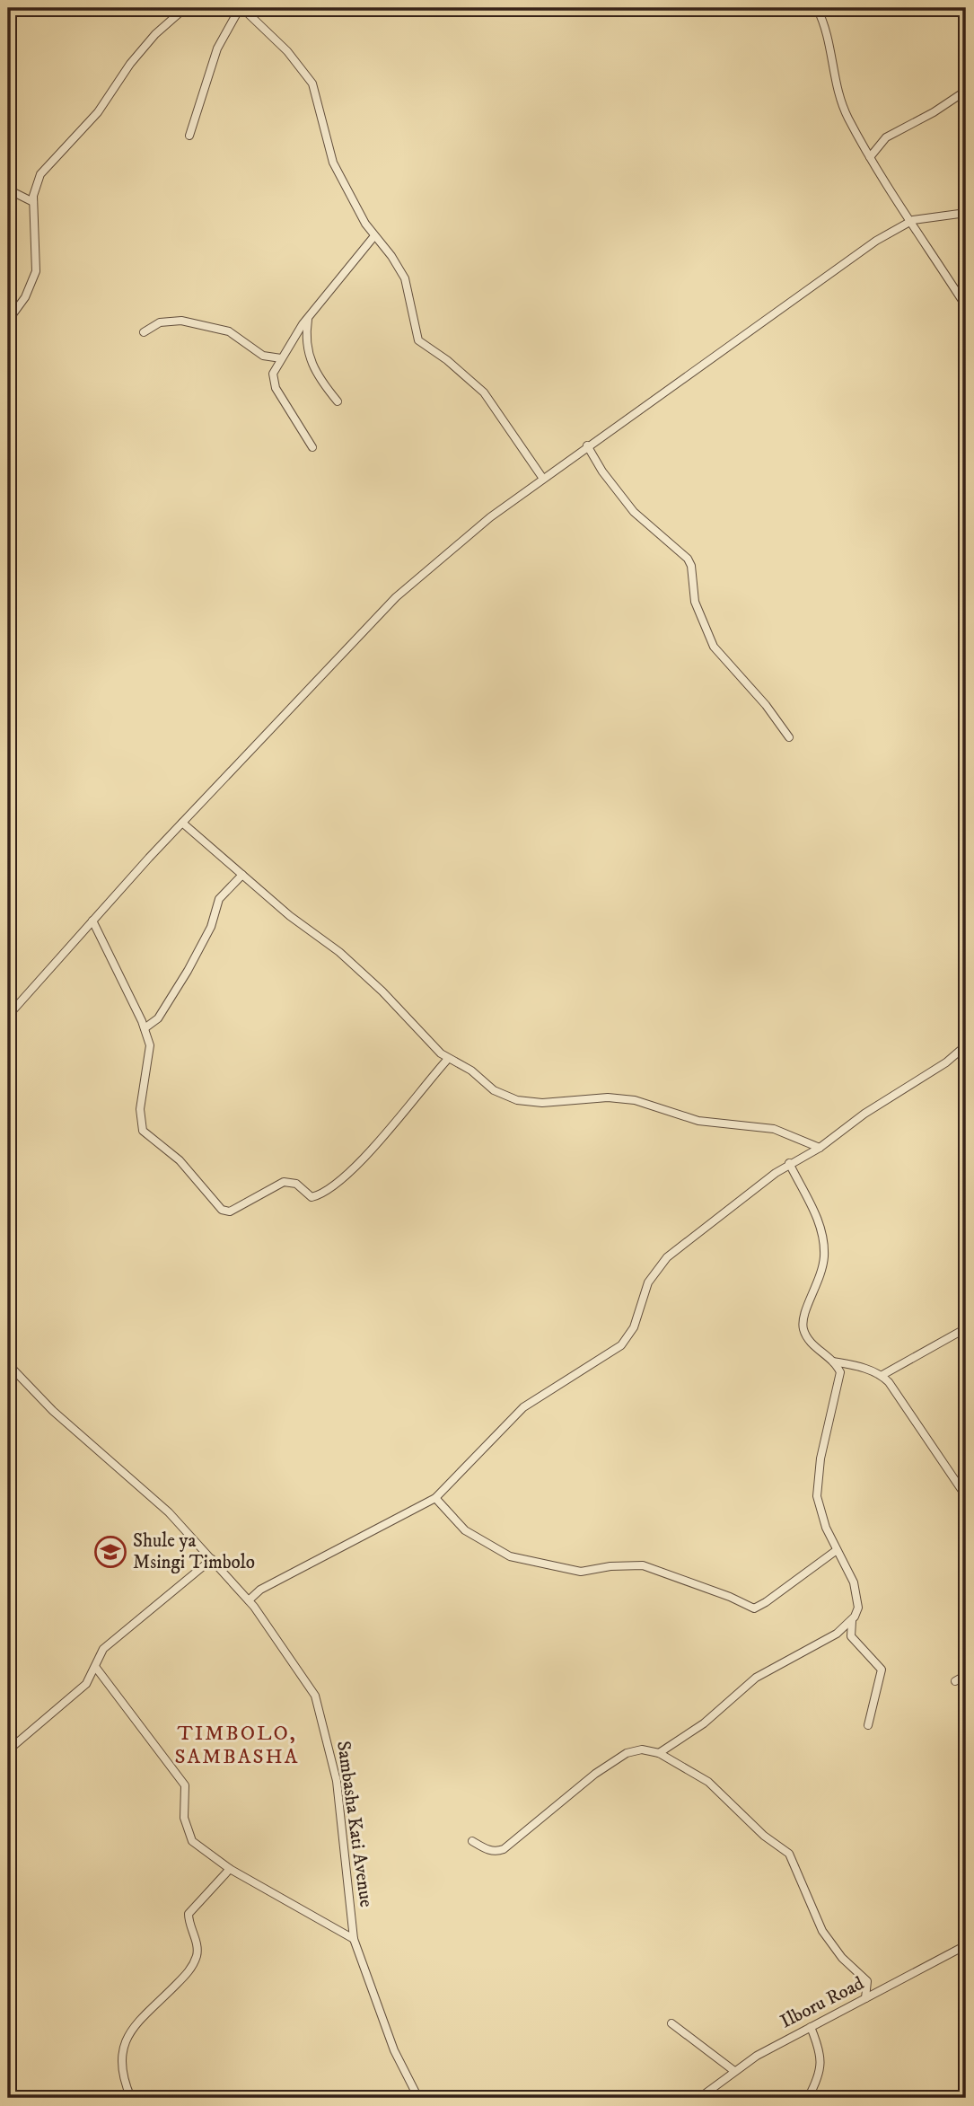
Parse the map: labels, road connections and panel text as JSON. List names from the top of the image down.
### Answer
{
  "streets": {
    "street": ["Sambasha Kati Avenue", "Ilboru Road"]
  },
  "districts": ["TIMBOLO, SAMBASHA"],
  "places": {
    "school or university": ["Shule ya Msingi Timbolo"]
  }
}
